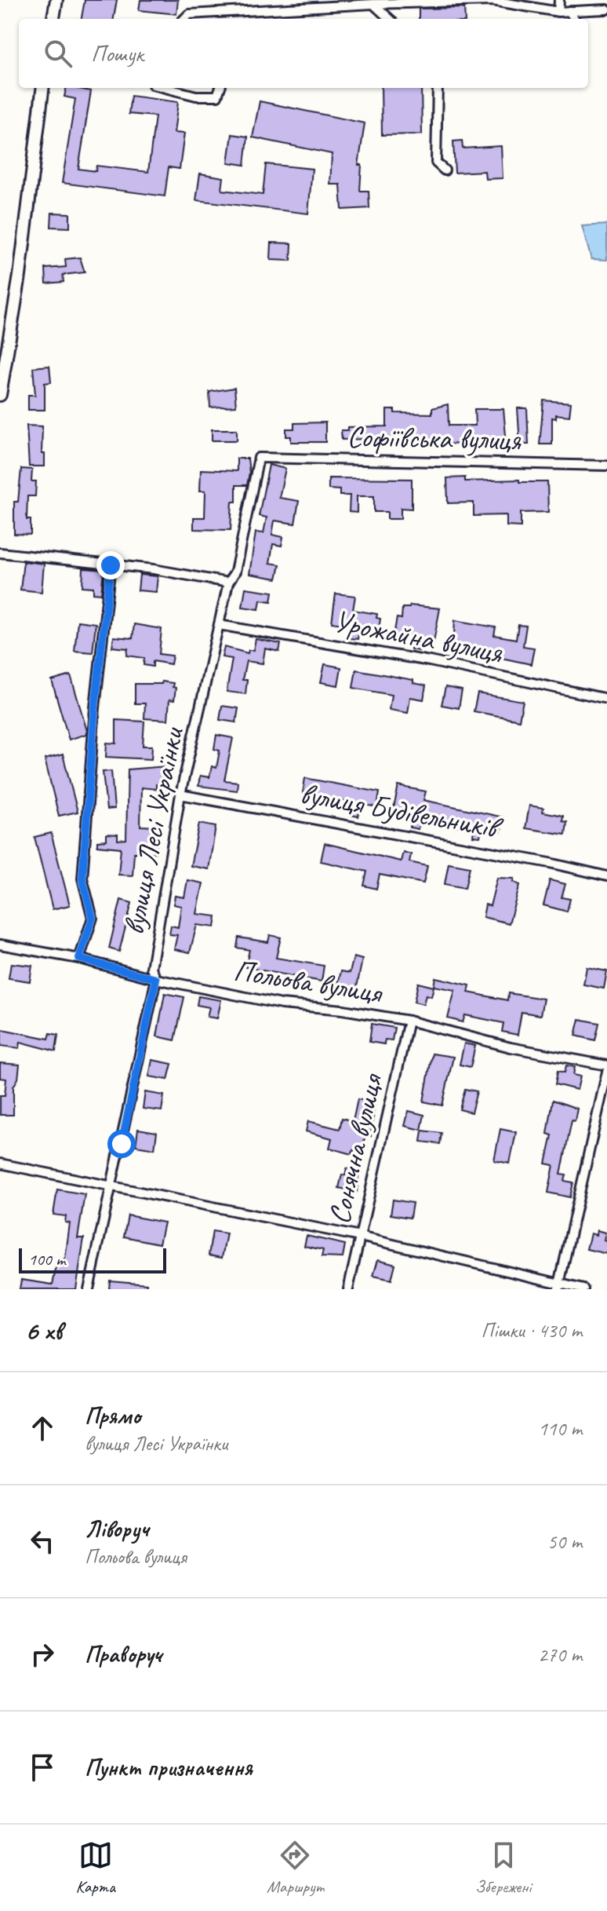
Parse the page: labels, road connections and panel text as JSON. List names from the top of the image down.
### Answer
{
  "streets": {
    "street": [
      "Софіївська вулиця",
      "Урожайна вулиця",
      "вулиця Будівельників",
      "вулиця Лесі Українки",
      "Польова вулиця",
      "Сонячна вулиця"
    ]
  },
  "crossings": [
    ["Софіївська вулиця", "вулиця Лесі Українки"],
    ["Урожайна вулиця", "вулиця Лесі Українки"],
    ["вулиця Будівельників", "вулиця Лесі Українки"],
    ["вулиця Лесі Українки", "Польова вулиця"],
    ["Польова вулиця", "Сонячна вулиця"]
  ],
  "scale_bar": "100 m",
  "page": {
    "search": "Пошук",
    "scale": "100 m",
    "heading": ["6 хв", "Пішки · 430 m"],
    "list": [
      ["Прямо", "вулиця Лесі Українки", "110 m"],
      ["Ліворуч", "Польова вулиця", "50 m"],
      ["Праворуч", "270 m"],
      "Пункт призначення"
    ],
    "nav": ["Карта", "Маршрут", "Збережені"]
  }
}
